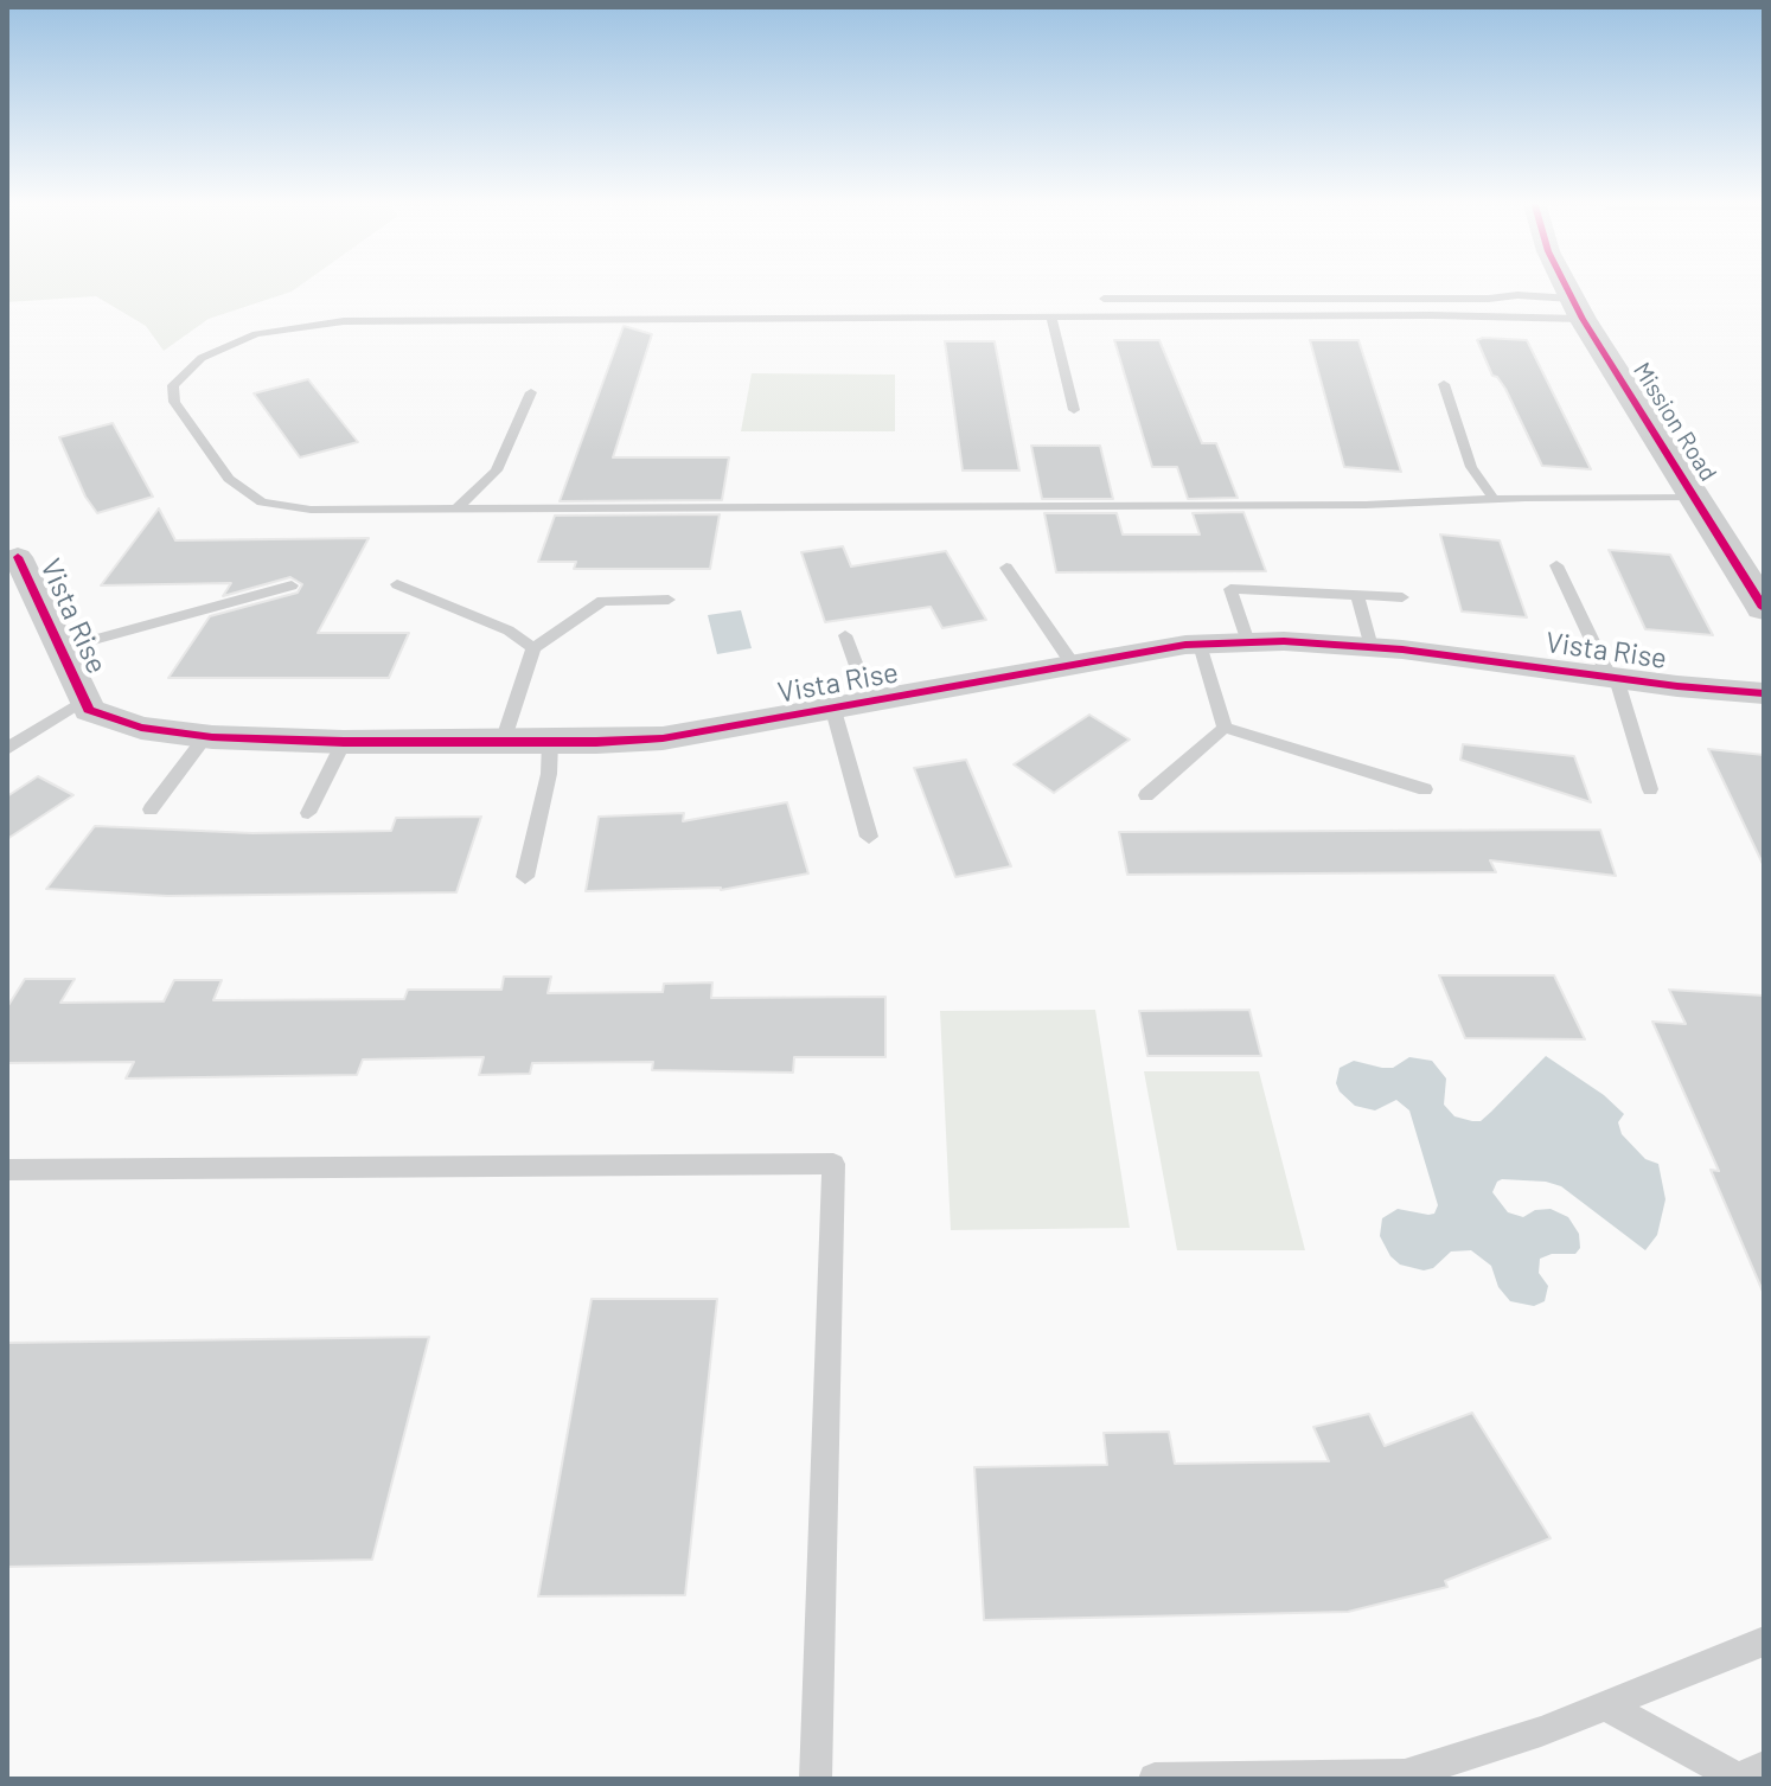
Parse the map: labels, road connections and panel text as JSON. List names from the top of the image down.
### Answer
{
  "streets": {
    "street": ["Mission Road", "Vista Rise"]
  }
}
